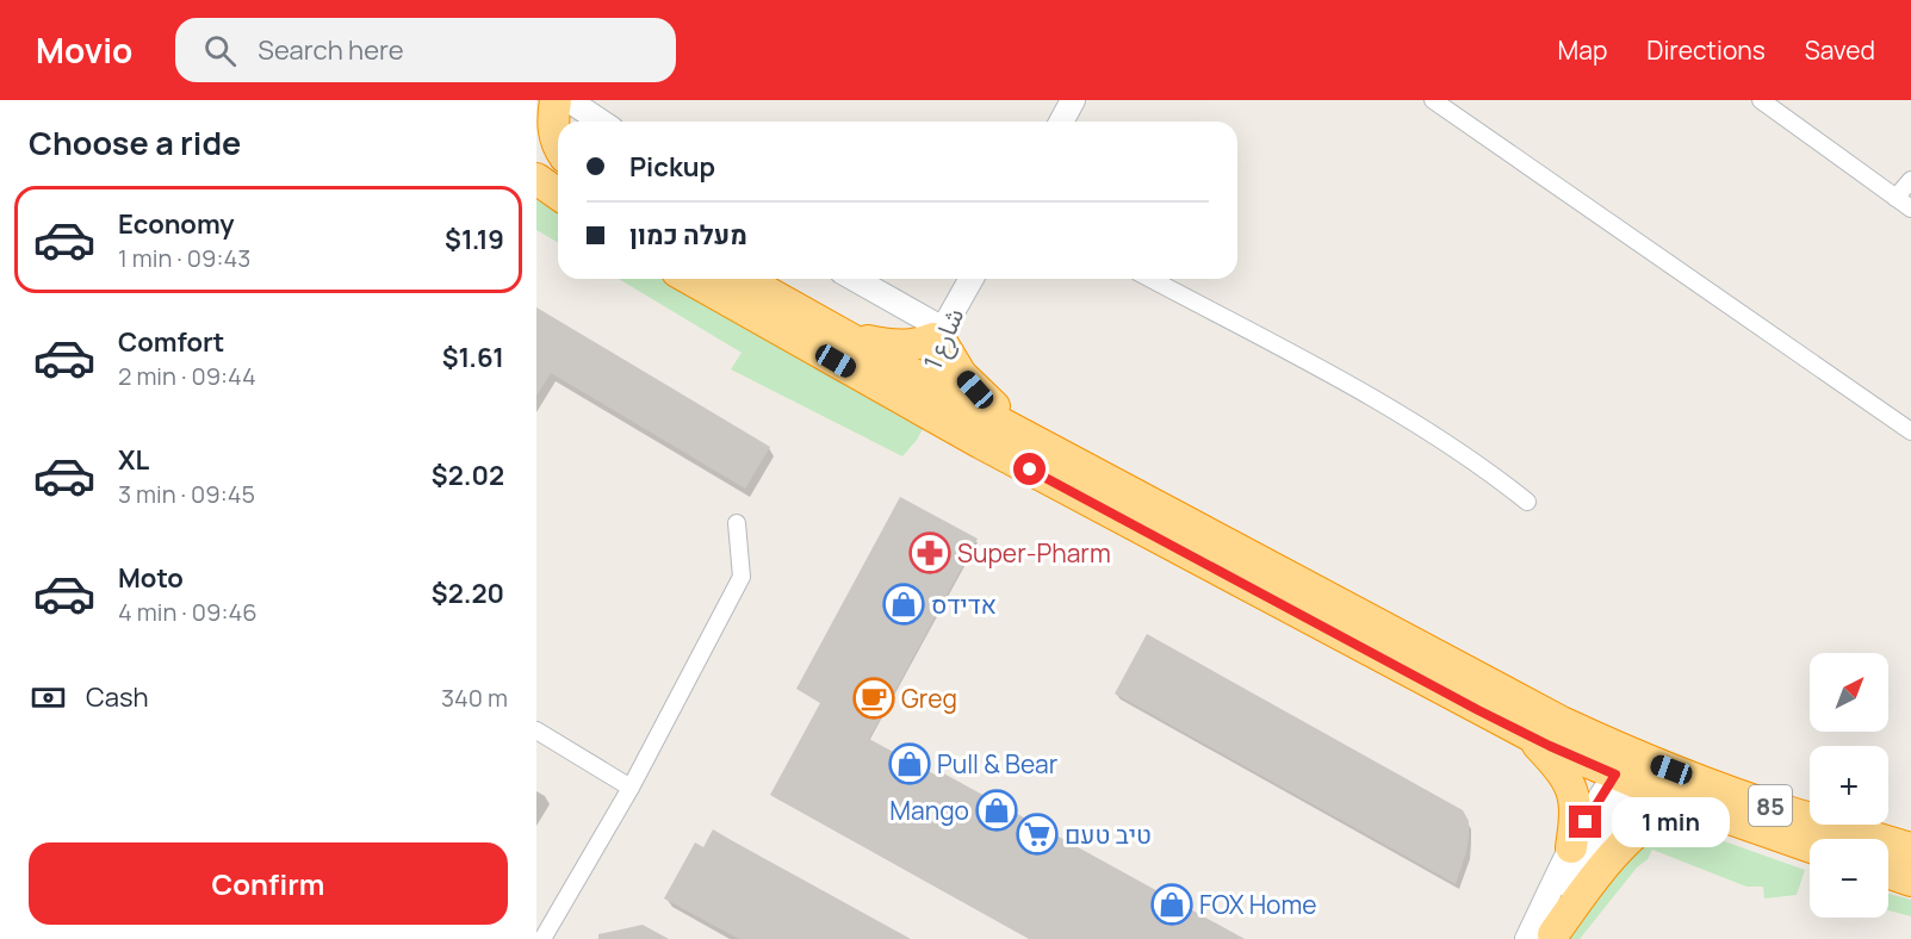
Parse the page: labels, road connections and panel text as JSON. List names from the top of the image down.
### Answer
{
  "streets": {
    "highway": ["85"],
    "main road": ["شارع 1"]
  },
  "crossings": [
    ["شارع 1", "85"]
  ],
  "places": {
    "pharmacy": ["Super-Pharm"],
    "shop": [
      "אדידס",
      "Pull & Bear",
      "Mango",
      "FOX Home"
    ],
    "cafe": ["Greg"],
    "supermarket": ["טיב טעם"]
  },
  "north": "top right",
  "page": {
    "header": "Movio",
    "search": "Search here",
    "nav": ["Map", "Directions", "Saved"],
    "heading": "Choose a ride",
    "banner": ["Pickup", "מעלה כמון"],
    "list": [
      {
        "name": "Economy",
        "note": "1 min · 09:43",
        "value": "$1.19"
      },
      {
        "name": "Comfort",
        "note": "2 min · 09:44",
        "value": "$1.61"
      },
      {
        "name": "XL",
        "note": "3 min · 09:45",
        "value": "$2.02"
      },
      {
        "name": "Moto",
        "note": "4 min · 09:46",
        "value": "$2.20"
      }
    ],
    "map_buttons": ["+", "−"],
    "pay": ["Cash", "340 m"],
    "bubble": "1 min",
    "buttons": "Confirm"
  }
}
